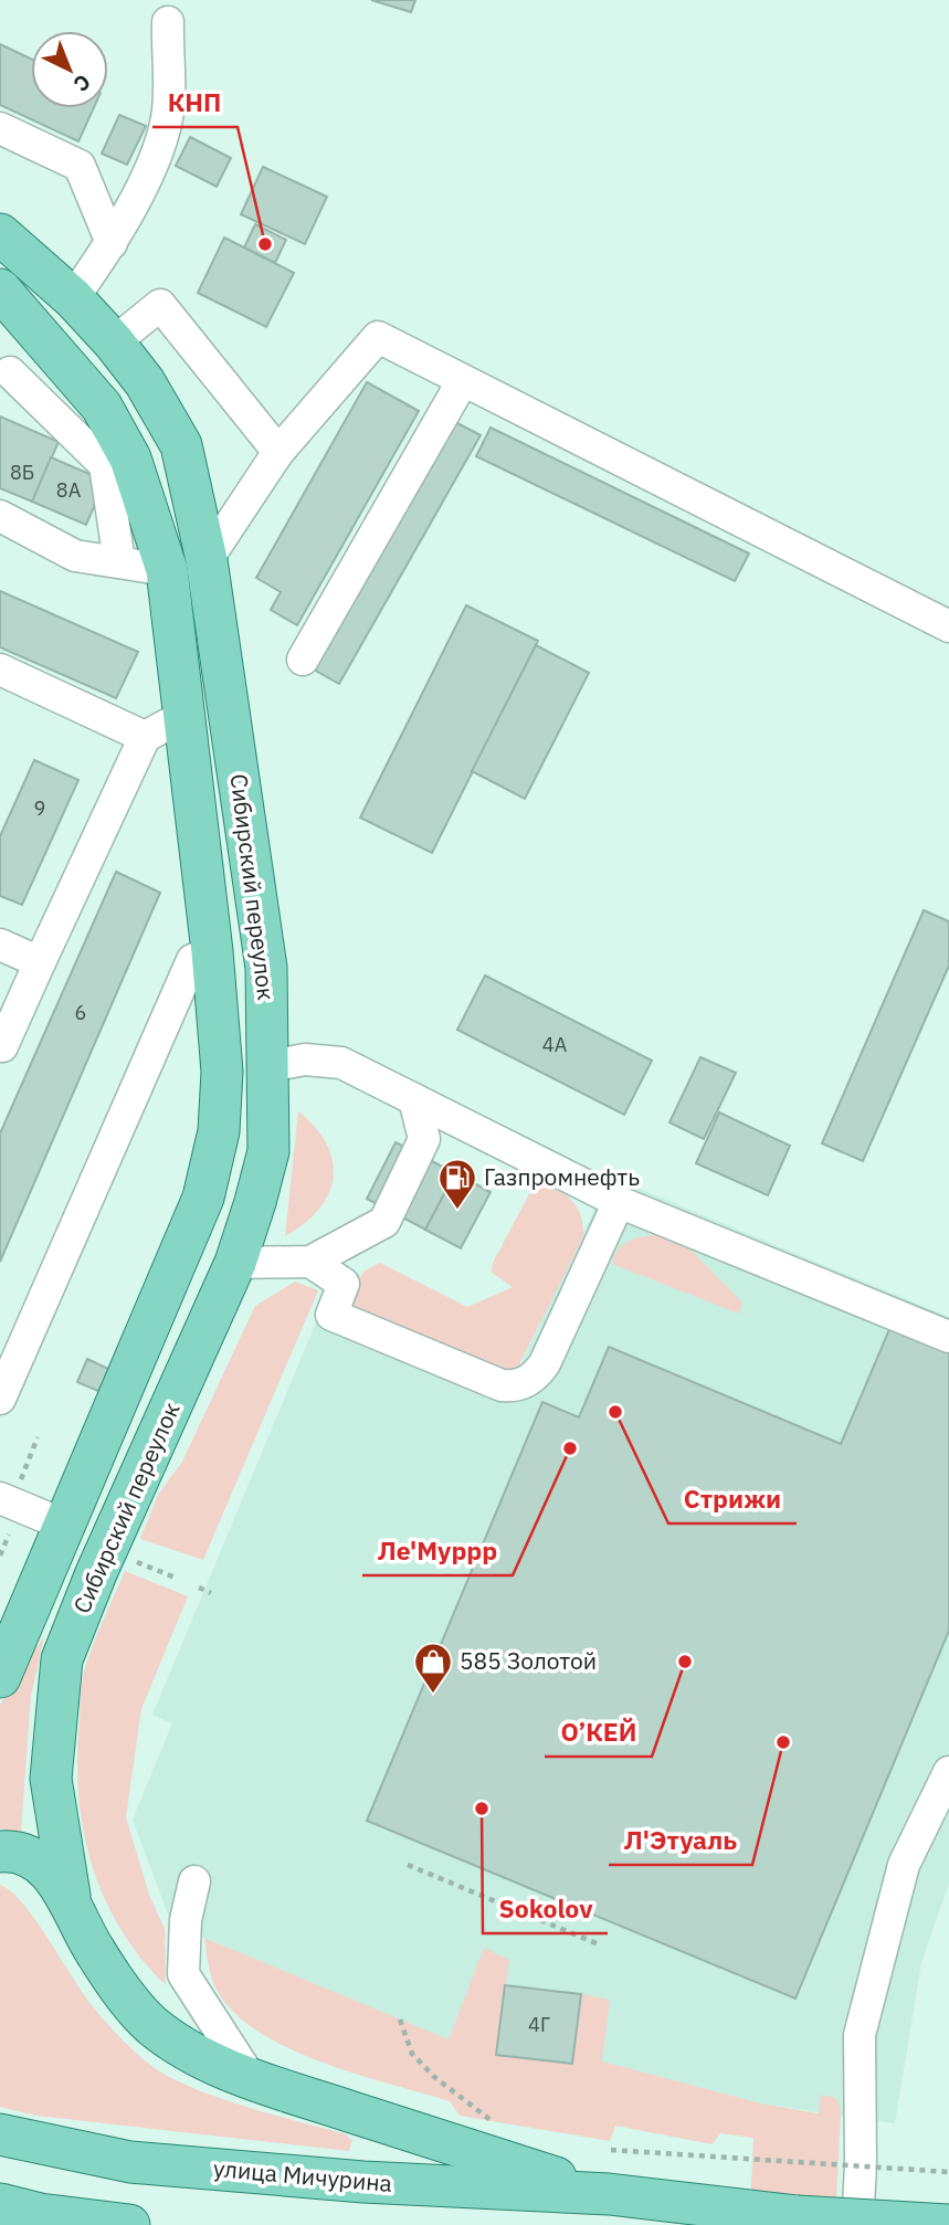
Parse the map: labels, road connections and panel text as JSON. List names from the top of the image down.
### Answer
{
  "streets": {
    "main road": ["Сибирский переулок", "улица Мичурина"]
  },
  "places": {
    "other": [
      "КНП",
      "Стрижи",
      "Ле'Муррр",
      "О’КЕЙ",
      "Л'Этуаль",
      "Sokolov"
    ],
    "fuel station": ["Газпромнефть"],
    "shop": ["585 Золотой"]
  },
  "house_numbers": [
    "8Б",
    "8А",
    "9",
    "6",
    "4А",
    "4Г"
  ],
  "north": "bottom right"
}
